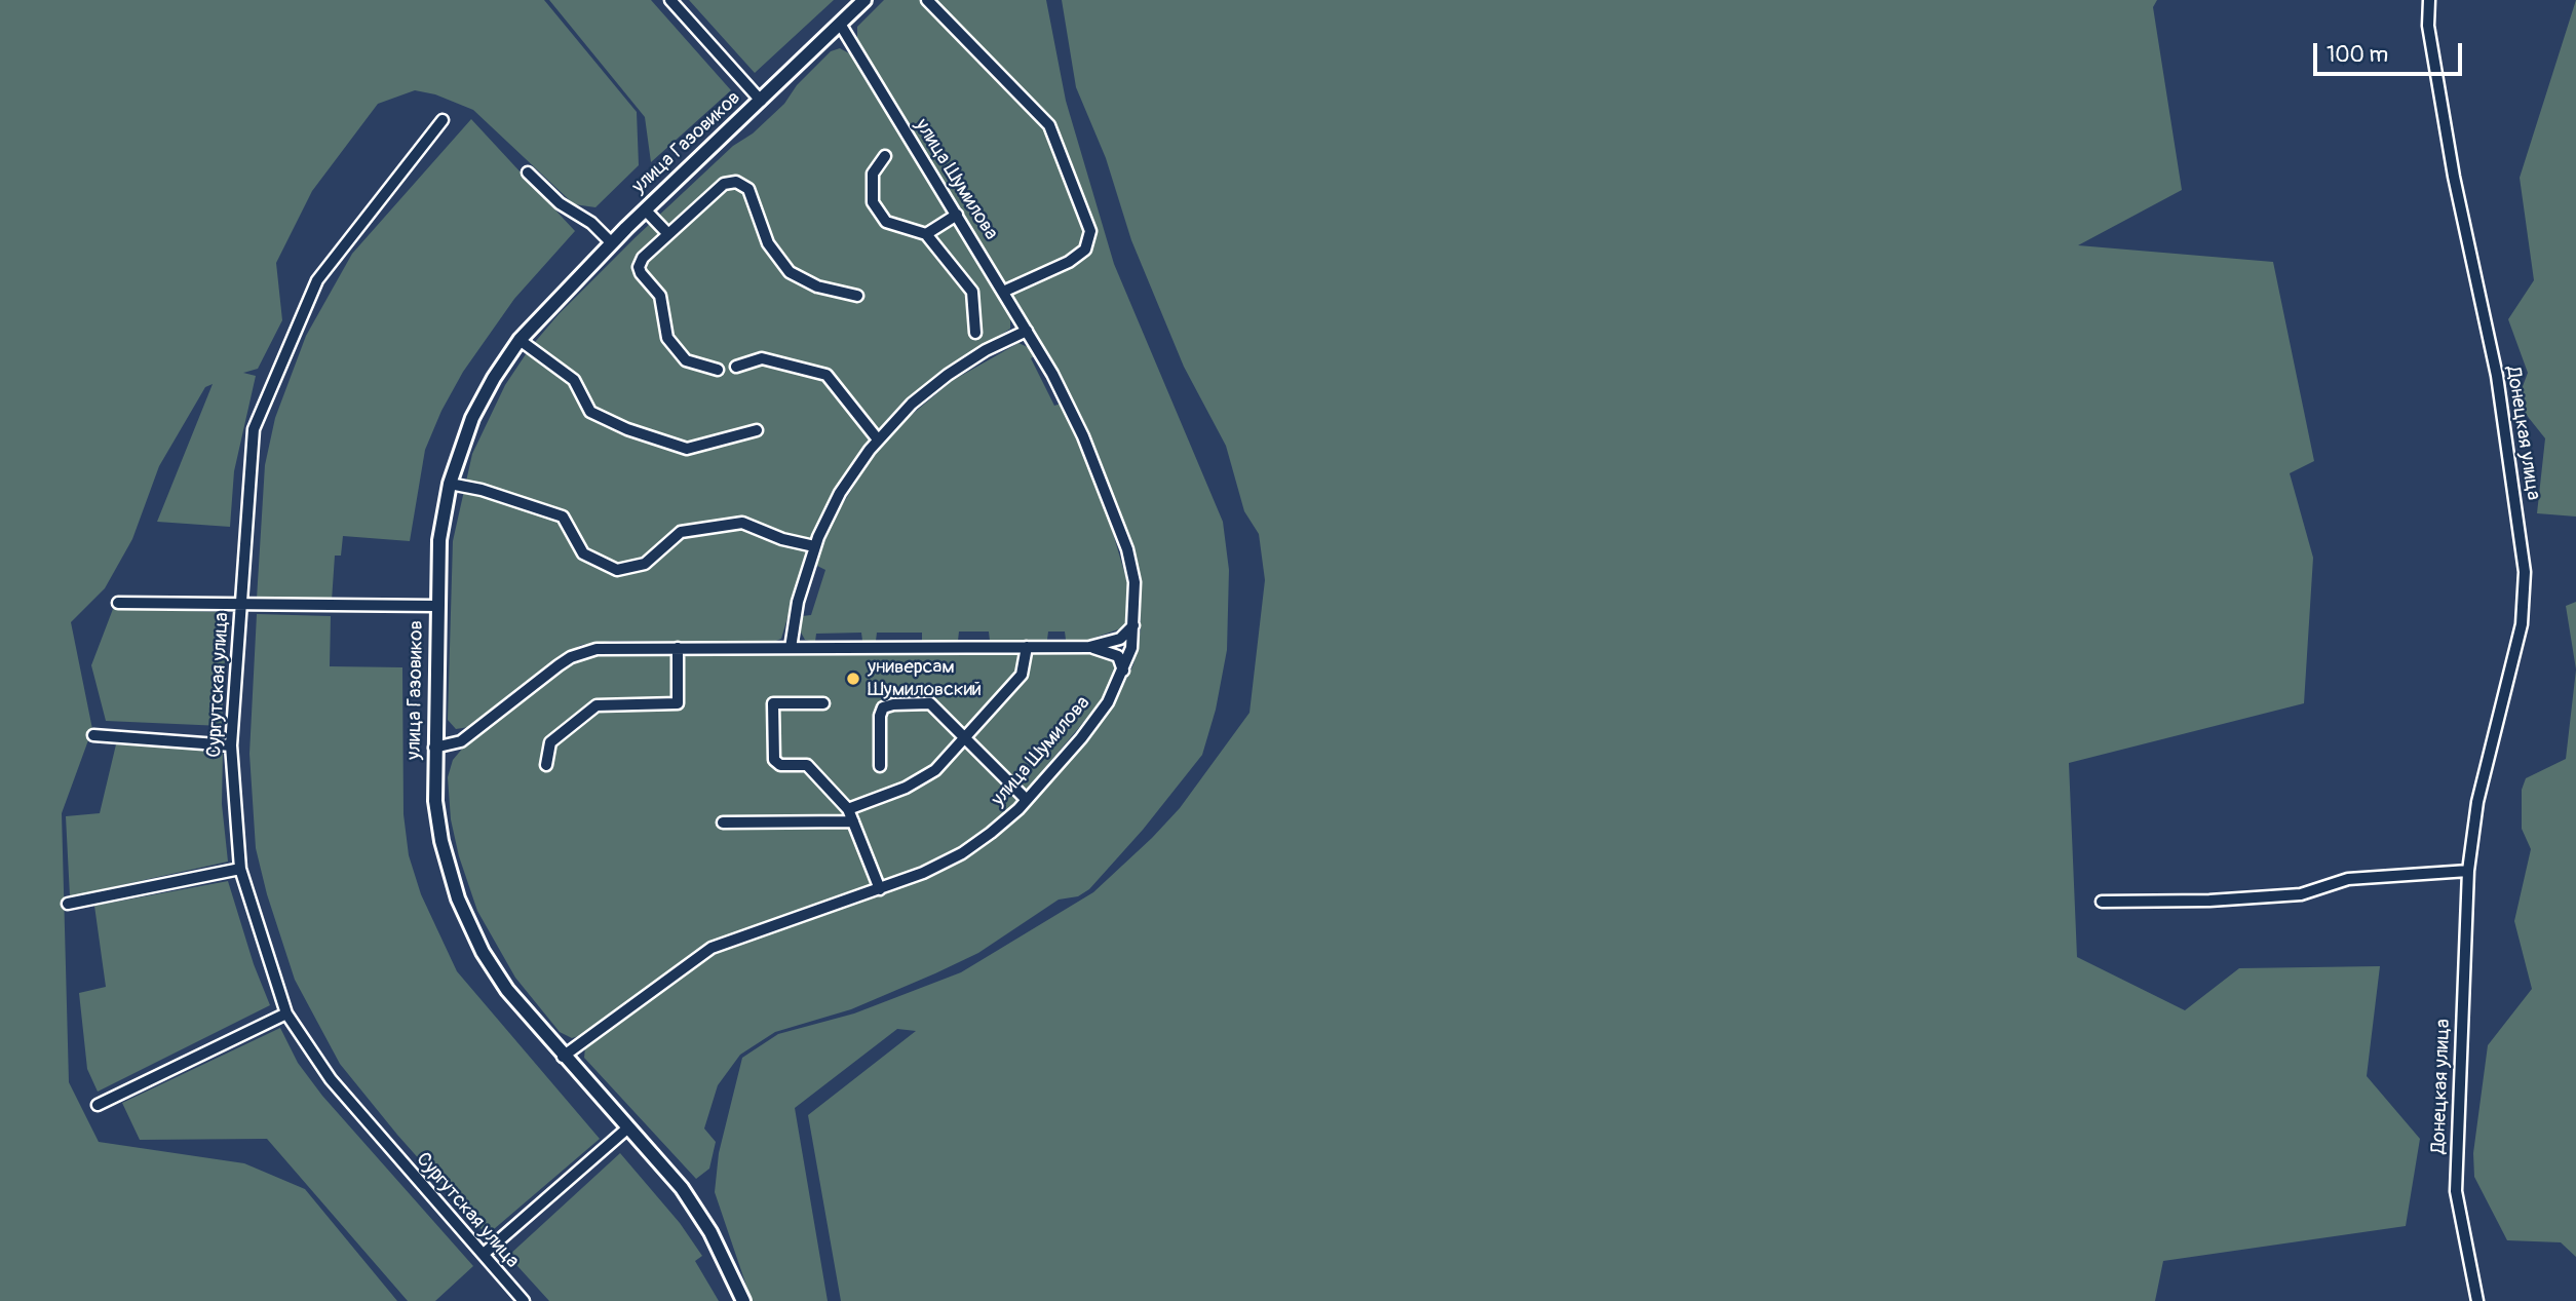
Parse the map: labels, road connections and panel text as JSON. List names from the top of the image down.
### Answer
{
  "streets": {
    "street": [
      "улица Газовиков",
      "улица Шумилова",
      "Донецкая улица",
      "Сургутская улица"
    ]
  },
  "crossings": [
    ["улица Газовиков", "улица Шумилова"]
  ],
  "places": ["универсам Шумиловский"],
  "scale_bar": "100 m"
}
